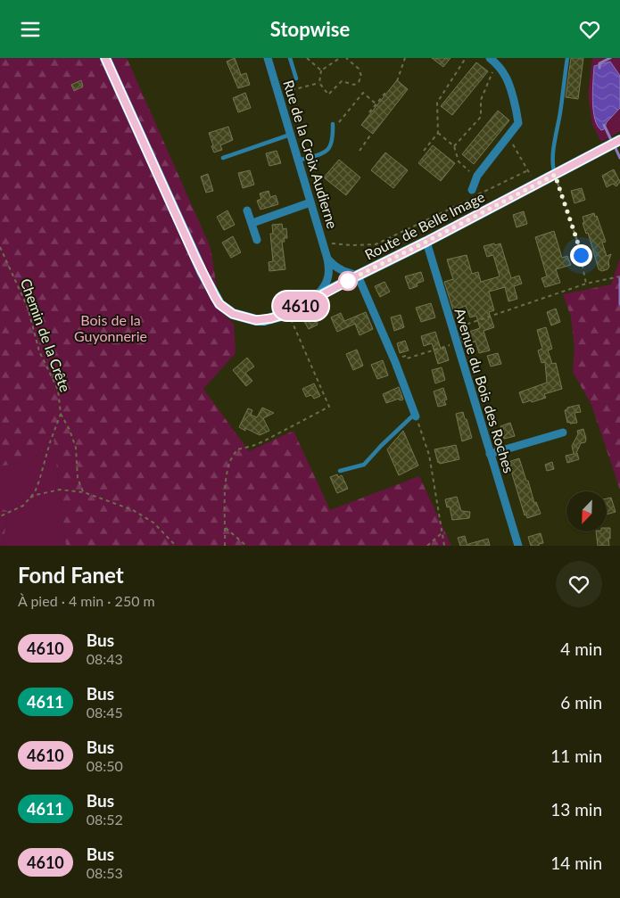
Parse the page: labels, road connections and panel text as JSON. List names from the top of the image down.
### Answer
{
  "streets": {
    "main road": ["Route de Belle Image"],
    "street": ["Rue de la Croix Audierne", "Avenue du Bois des Roches"],
    "path": ["Chemin de la Crête"]
  },
  "crossings": [
    ["Rue de la Croix Audierne", "Route de Belle Image"],
    ["Route de Belle Image", "Avenue du Bois des Roches"]
  ],
  "parks": ["Bois de la Guyonnerie"],
  "lines": ["bus line 4610"],
  "north": "bottom left",
  "page": {
    "header": "Stopwise",
    "on_map": "4610",
    "heading": ["Fond Fanet", "À pied · 4 min · 250 m"],
    "list": [
      {
        "mark": "4610",
        "name": "Bus",
        "note": "08:43",
        "value": "4 min"
      },
      {
        "mark": "4611",
        "name": "Bus",
        "note": "08:45",
        "value": "6 min"
      },
      {
        "mark": "4610",
        "name": "Bus",
        "note": "08:50",
        "value": "11 min"
      },
      {
        "mark": "4611",
        "name": "Bus",
        "note": "08:52",
        "value": "13 min"
      },
      {
        "mark": "4610",
        "name": "Bus",
        "note": "08:53",
        "value": "14 min"
      }
    ]
  }
}
